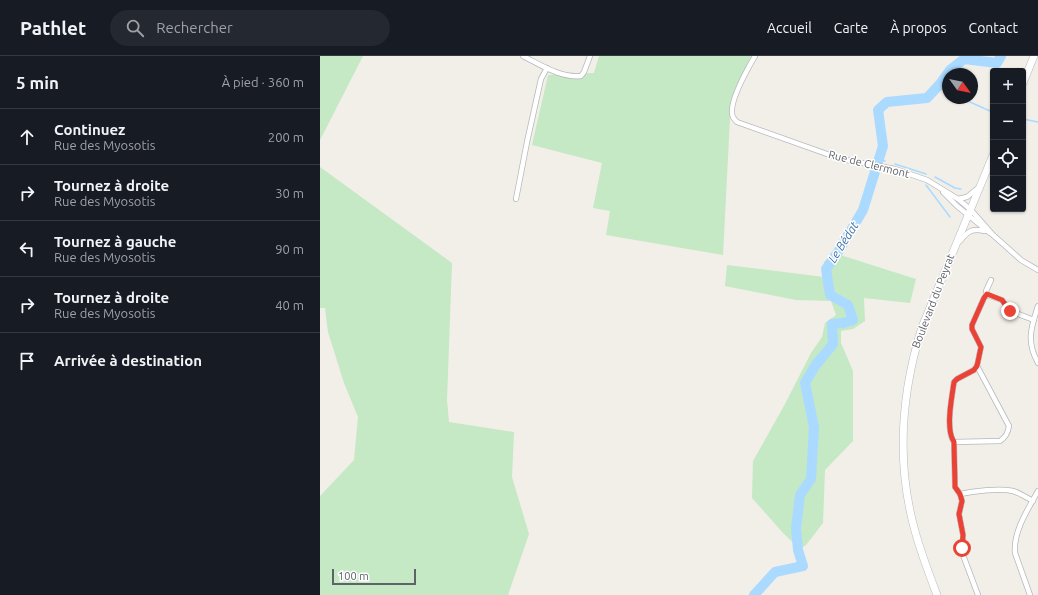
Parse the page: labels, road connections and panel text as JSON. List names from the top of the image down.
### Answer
{
  "streets": {
    "main road": ["Boulevard du Peyrat"],
    "street": ["Rue de Clermont"]
  },
  "crossings": [
    ["Rue de Clermont", "Boulevard du Peyrat"]
  ],
  "water": ["Le Bédat"],
  "scale_bar": "100 m",
  "north": "bottom right",
  "page": {
    "header": "Pathlet",
    "search": "Rechercher",
    "nav": [
      "Accueil",
      "Carte",
      "À propos",
      "Contact"
    ],
    "heading": ["5 min", "À pied · 360 m"],
    "map_buttons": ["+", "−"],
    "list": [
      ["Continuez", "Rue des Myosotis", "200 m"],
      ["Tournez à droite", "Rue des Myosotis", "30 m"],
      ["Tournez à gauche", "Rue des Myosotis", "90 m"],
      ["Tournez à droite", "Rue des Myosotis", "40 m"],
      "Arrivée à destination"
    ],
    "scale": "100 m"
  }
}
